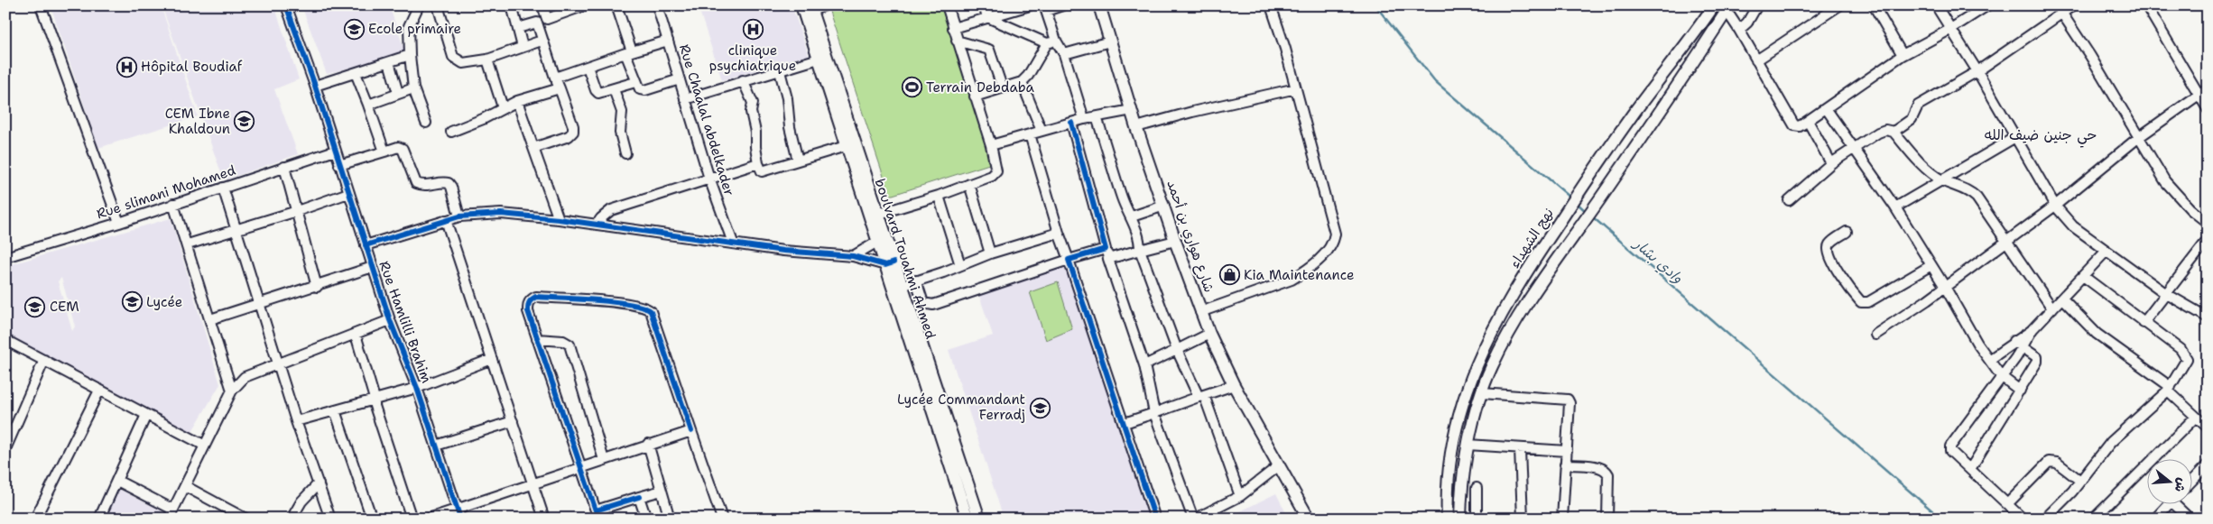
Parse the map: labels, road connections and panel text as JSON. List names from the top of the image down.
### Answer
{
  "streets": {
    "main road": ["شارع هواري بن أحمد", "نهج الشهداء", "boulvard Touahmi Ahmed"],
    "street": ["Rue Chaalal abdelkader", "Rue slimani Mohamed", "Rue Hamlilli Brahim"]
  },
  "crossings": [
    ["Rue slimani Mohamed", "Rue Hamlilli Brahim"]
  ],
  "districts": ["حي جنين ضيف الله"],
  "water": ["وادي بشار"],
  "places": {
    "school or university": [
      "Ecole primaire",
      "CEM Ibne Khaldoun",
      "Lycée",
      "CEM",
      "Lycée Commandant Ferradj"
    ],
    "hospital": ["clinique psychiatrique", "Hôpital Boudiaf"],
    "sports": ["Terrain Debdaba"],
    "shop": ["Kia Maintenance"]
  },
  "north": "right"
}
